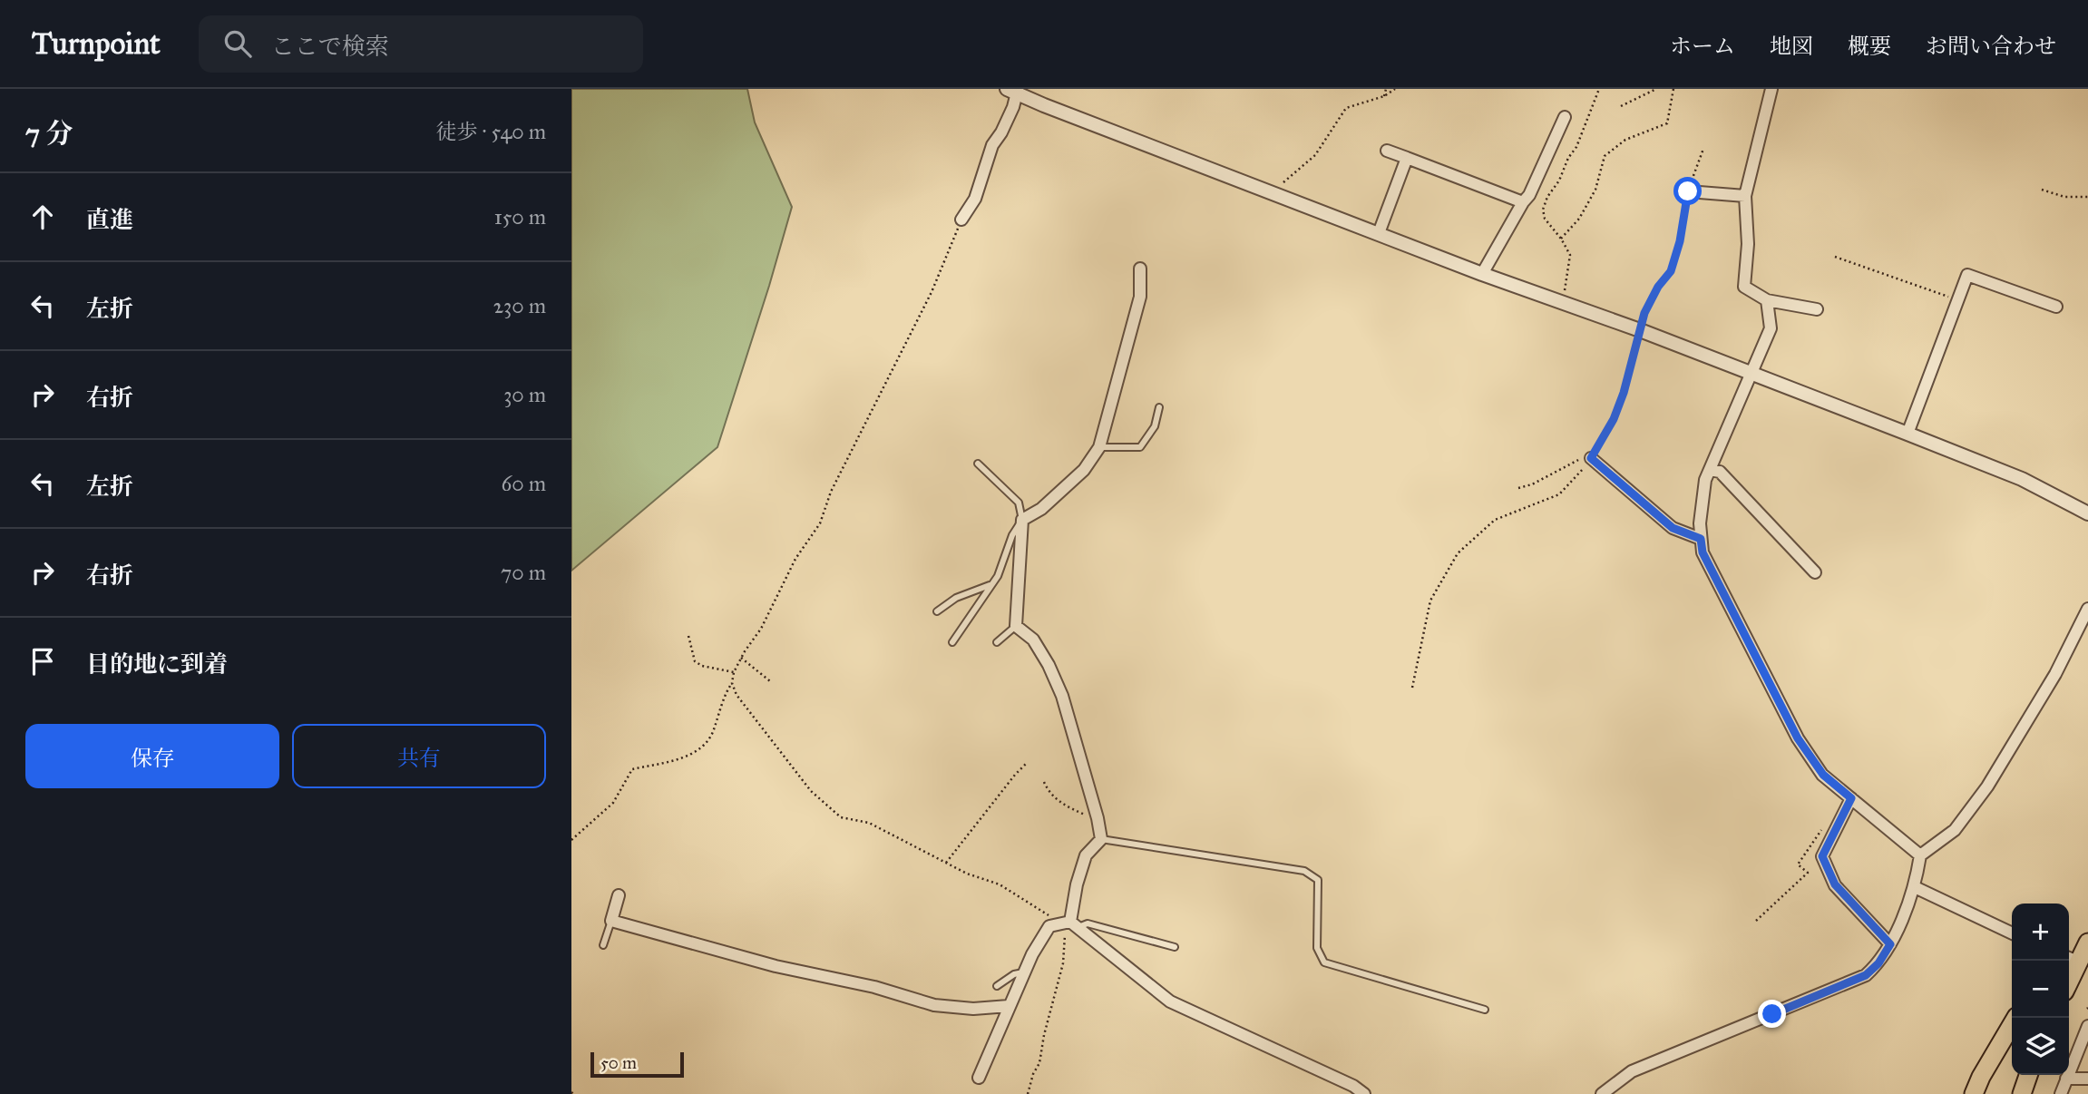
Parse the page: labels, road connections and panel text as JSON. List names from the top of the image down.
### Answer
{
  "scale_bar": "50 m",
  "page": {
    "header": "Turnpoint",
    "search": "ここで検索",
    "nav": [
      "ホーム",
      "地図",
      "概要",
      "お問い合わせ"
    ],
    "heading": ["7 分", "徒歩 · 540 m"],
    "list": [
      ["直進", "150 m"],
      ["左折", "230 m"],
      ["右折", "30 m"],
      ["左折", "60 m"],
      ["右折", "70 m"],
      "目的地に到着"
    ],
    "buttons": ["保存", "共有"],
    "map_buttons": ["+", "−"],
    "scale": "50 m"
  }
}
